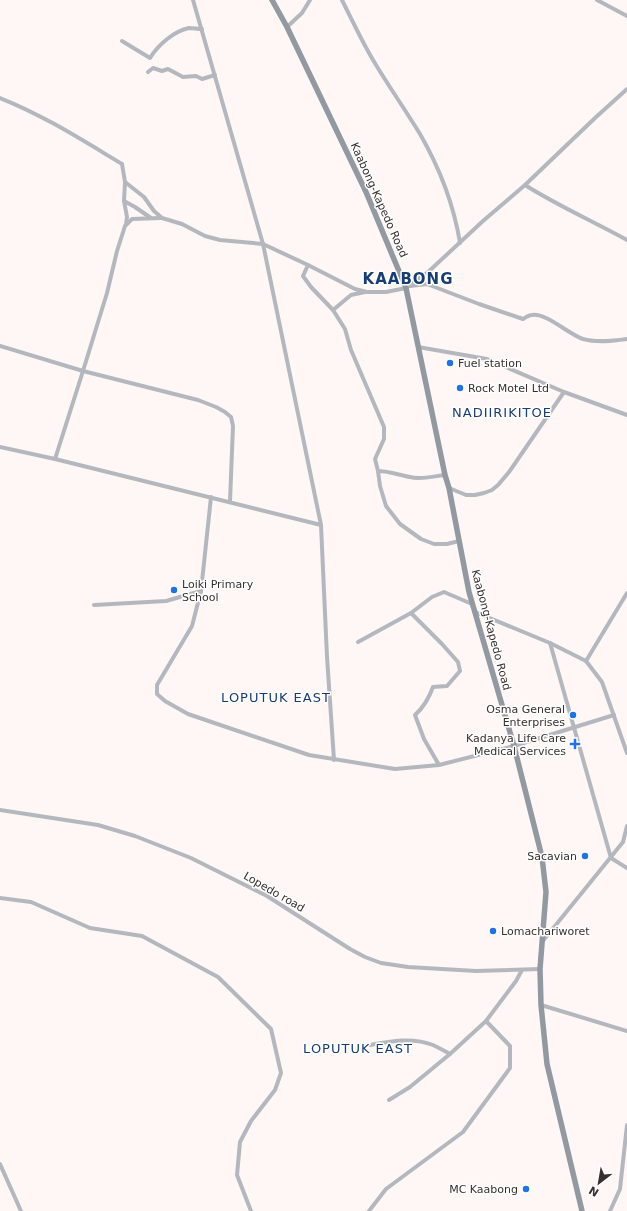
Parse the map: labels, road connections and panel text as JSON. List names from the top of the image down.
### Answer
{
  "streets": {
    "main road": ["Kaabong-Kapedo Road"],
    "street": ["Lopedo road"]
  },
  "crossings": [
    ["Kaabong-Kapedo Road", "Lopedo road"]
  ],
  "districts": [
    "KAABONG",
    "NADIIRIKITOE",
    "LOPUTUK EAST",
    "LOPUTUK EAST"
  ],
  "places": {
    "other": [
      "Fuel station",
      "Rock Motel Ltd",
      "Loiki Primary School",
      "Osma General Enterprises",
      "Sacavian",
      "Lomachariworet",
      "MC Kaabong"
    ],
    "health": ["Kadanya Life Care Medical Services"]
  },
  "north": "bottom left"
}
